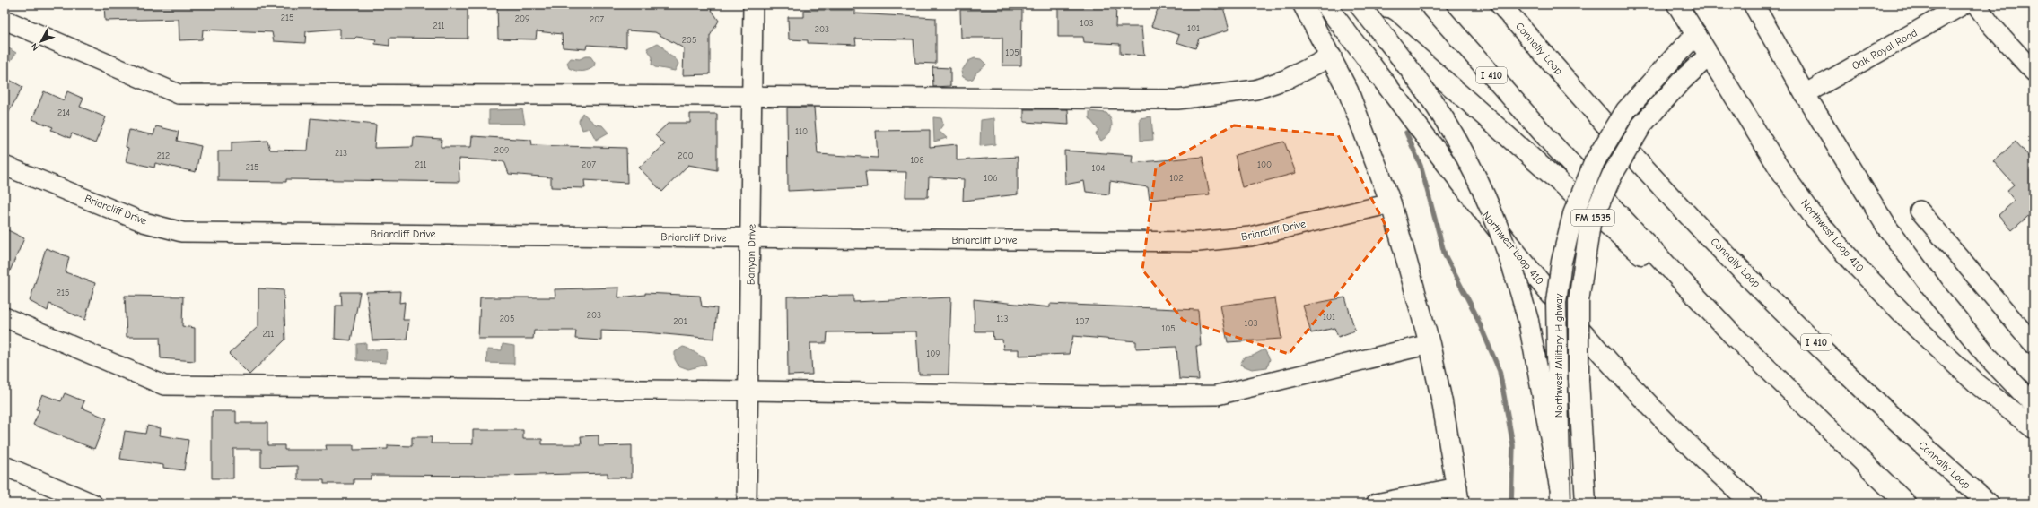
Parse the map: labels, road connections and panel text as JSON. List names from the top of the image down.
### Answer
{
  "streets": {
    "main road": [
      "Connally Loop",
      "I 410",
      "FM 1535",
      "Northwest Loop 410",
      "Northwest Military Highway"
    ],
    "street": ["Oak Royal Road", "Briarcliff Drive", "Banyan Drive"]
  },
  "crossings": [
    ["Briarcliff Drive", "Banyan Drive"],
    ["Northwest Loop 410", "Northwest Military Highway"]
  ],
  "house_numbers": [
    "215",
    "209",
    "207",
    "103",
    "211",
    "101",
    "203",
    "205",
    "105",
    "214",
    "110",
    "209",
    "213",
    "212",
    "200",
    "108",
    "211",
    "207",
    "100",
    "215",
    "104",
    "106",
    "102",
    "215",
    "203",
    "101",
    "205",
    "113",
    "201",
    "107",
    "103",
    "105",
    "211",
    "109"
  ],
  "north": "bottom left"
}
